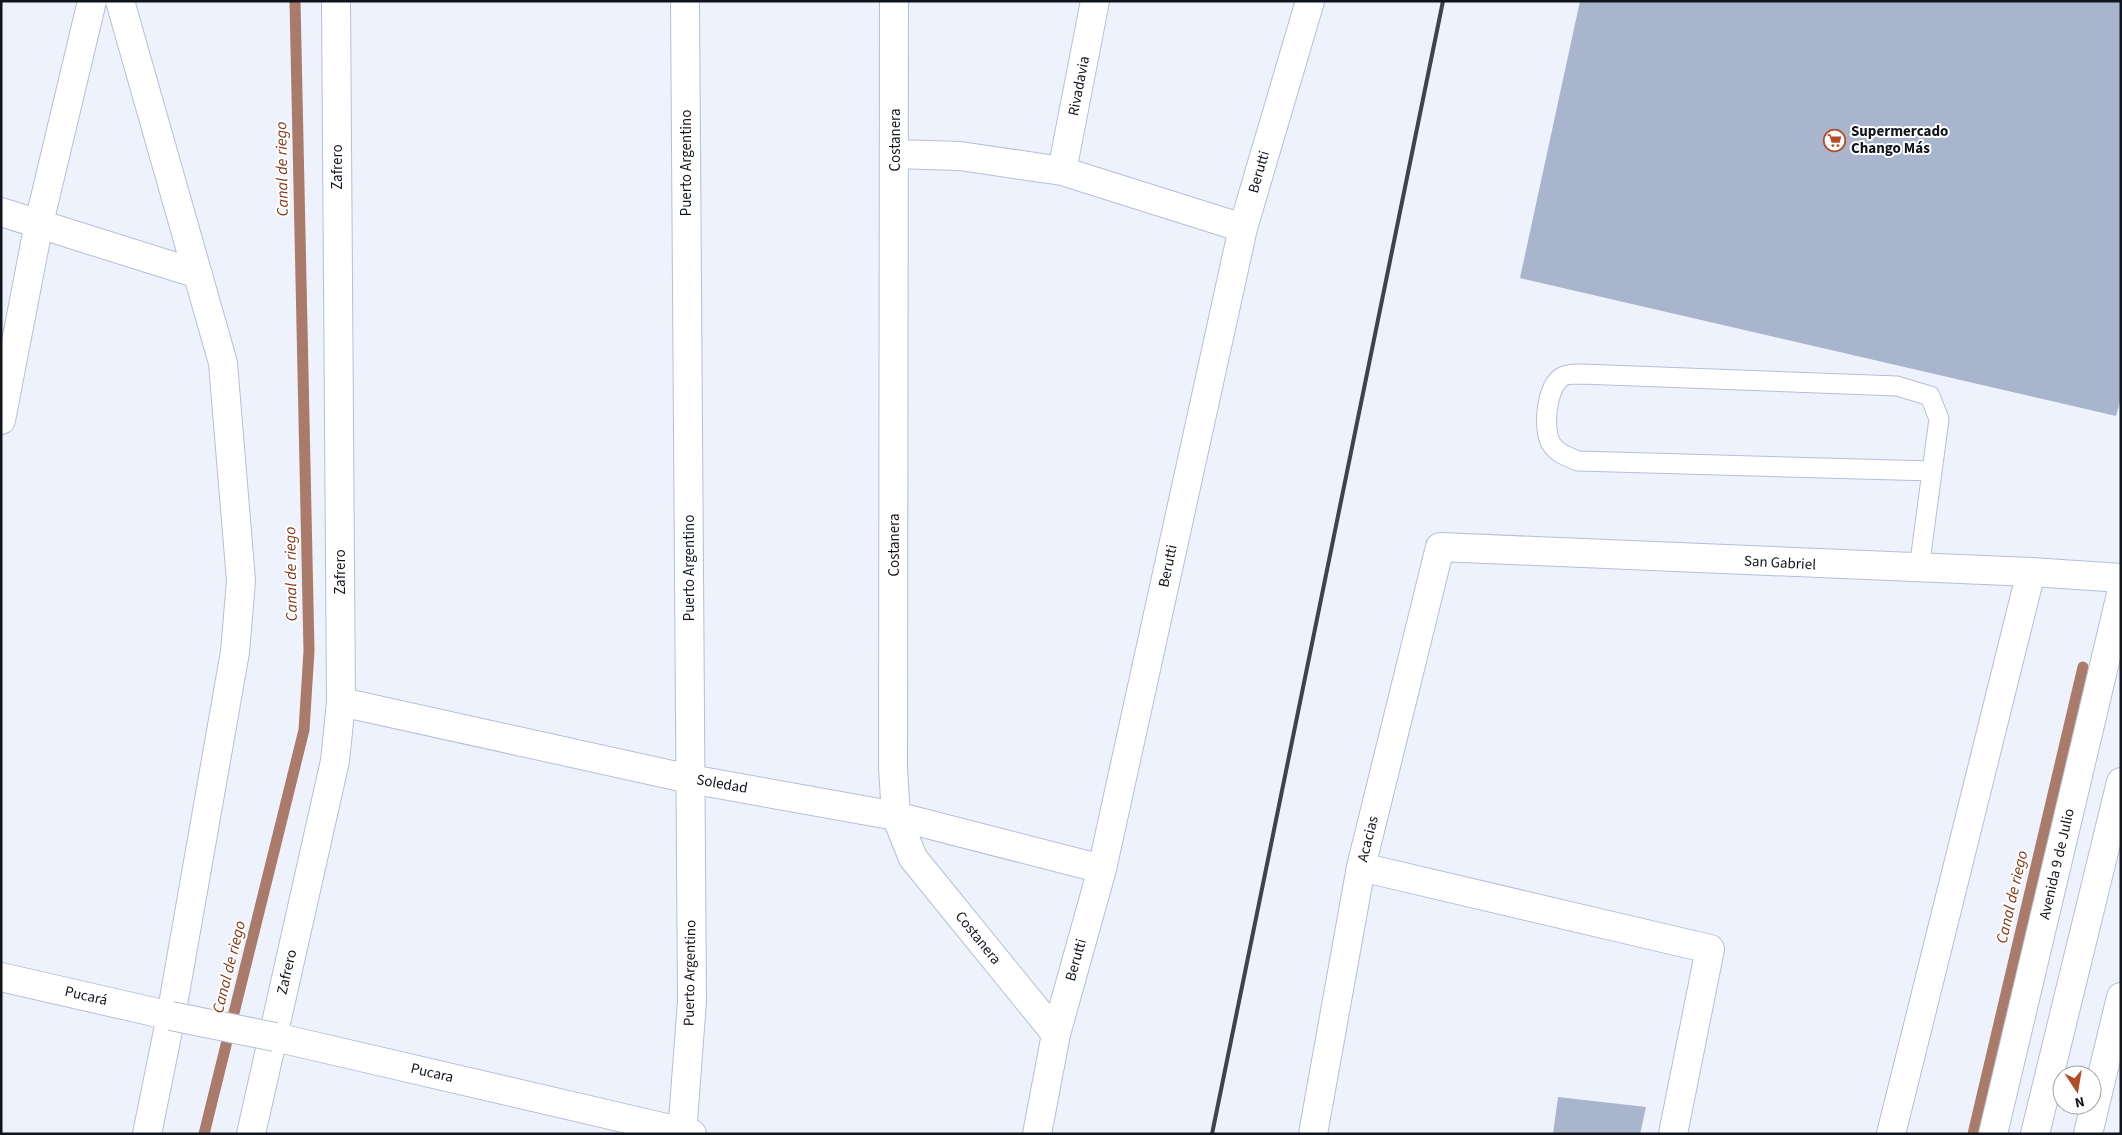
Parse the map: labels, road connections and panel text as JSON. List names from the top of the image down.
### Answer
{
  "streets": {
    "street": [
      "Rivadavia",
      "Costanera",
      "Puerto Argentino",
      "Zafrero",
      "Berutti",
      "San Gabriel",
      "Soledad",
      "Acacias",
      "Avenida 9 de Julio",
      "Pucará",
      "Pucara"
    ]
  },
  "crossings": [
    ["Costanera", "Berutti"],
    ["Costanera", "Soledad"],
    ["Puerto Argentino", "Soledad"],
    ["Puerto Argentino", "Pucara"],
    ["Zafrero", "Soledad"],
    ["Berutti", "Soledad"],
    ["San Gabriel", "Acacias"],
    ["Pucará", "Pucara"]
  ],
  "water": ["Canal de riego"],
  "places": {
    "supermarket": ["Supermercado Chango Más"]
  },
  "north": "bottom"
}
